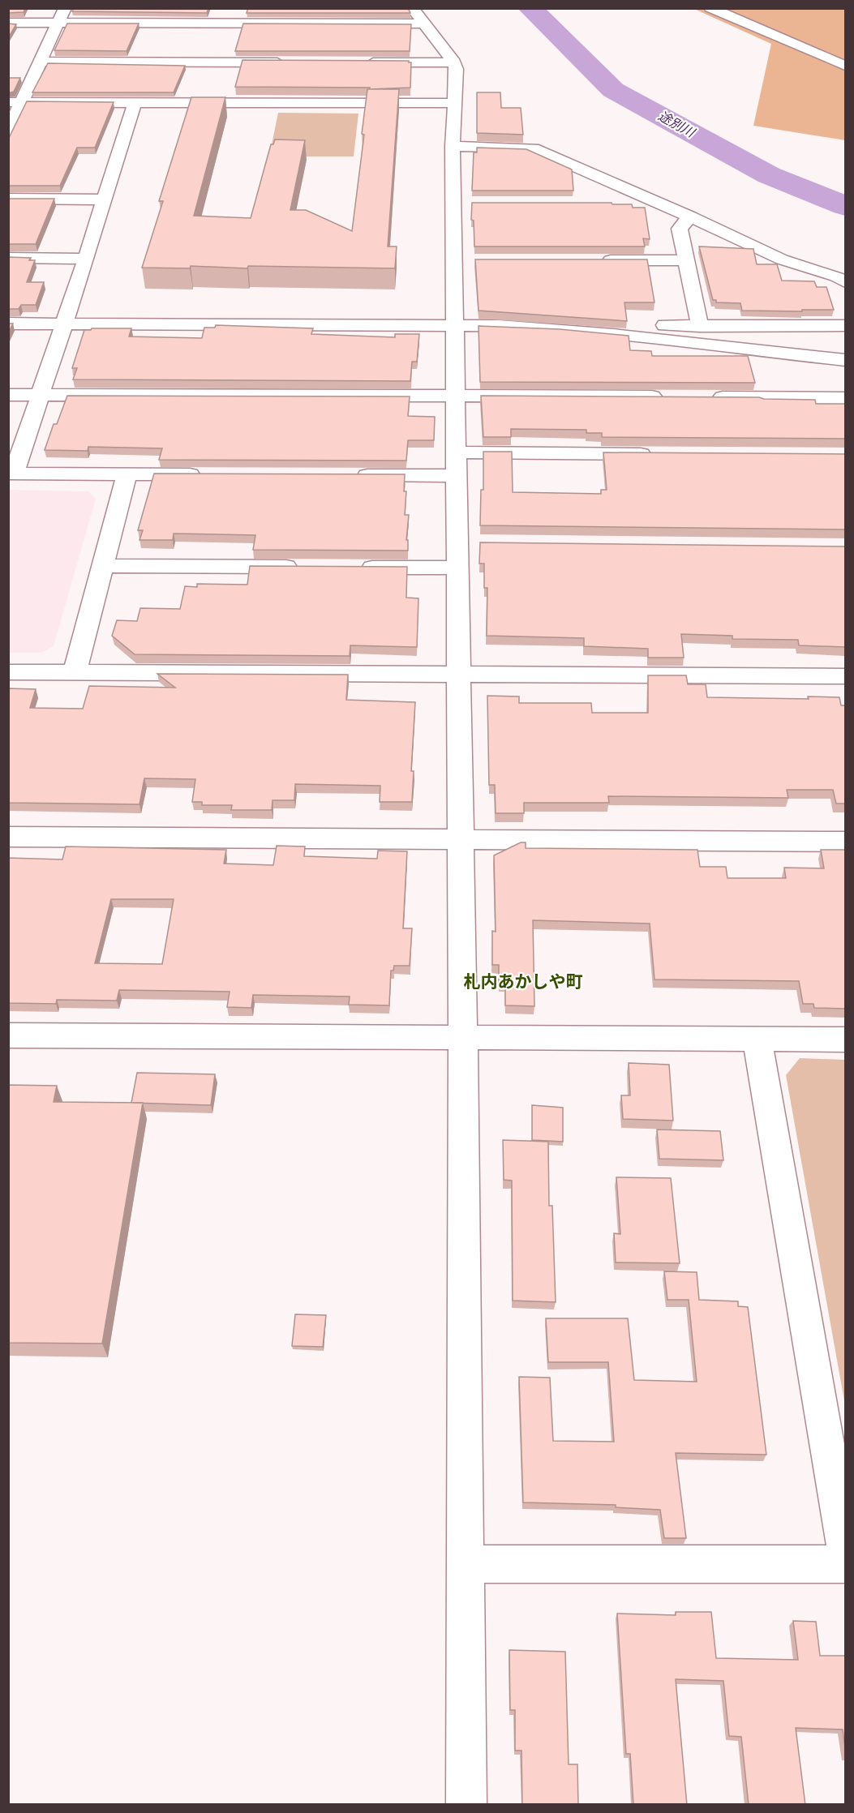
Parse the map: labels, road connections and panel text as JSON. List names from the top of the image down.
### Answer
{
  "districts": ["札内あかしや町"],
  "water": ["途別川"]
}
